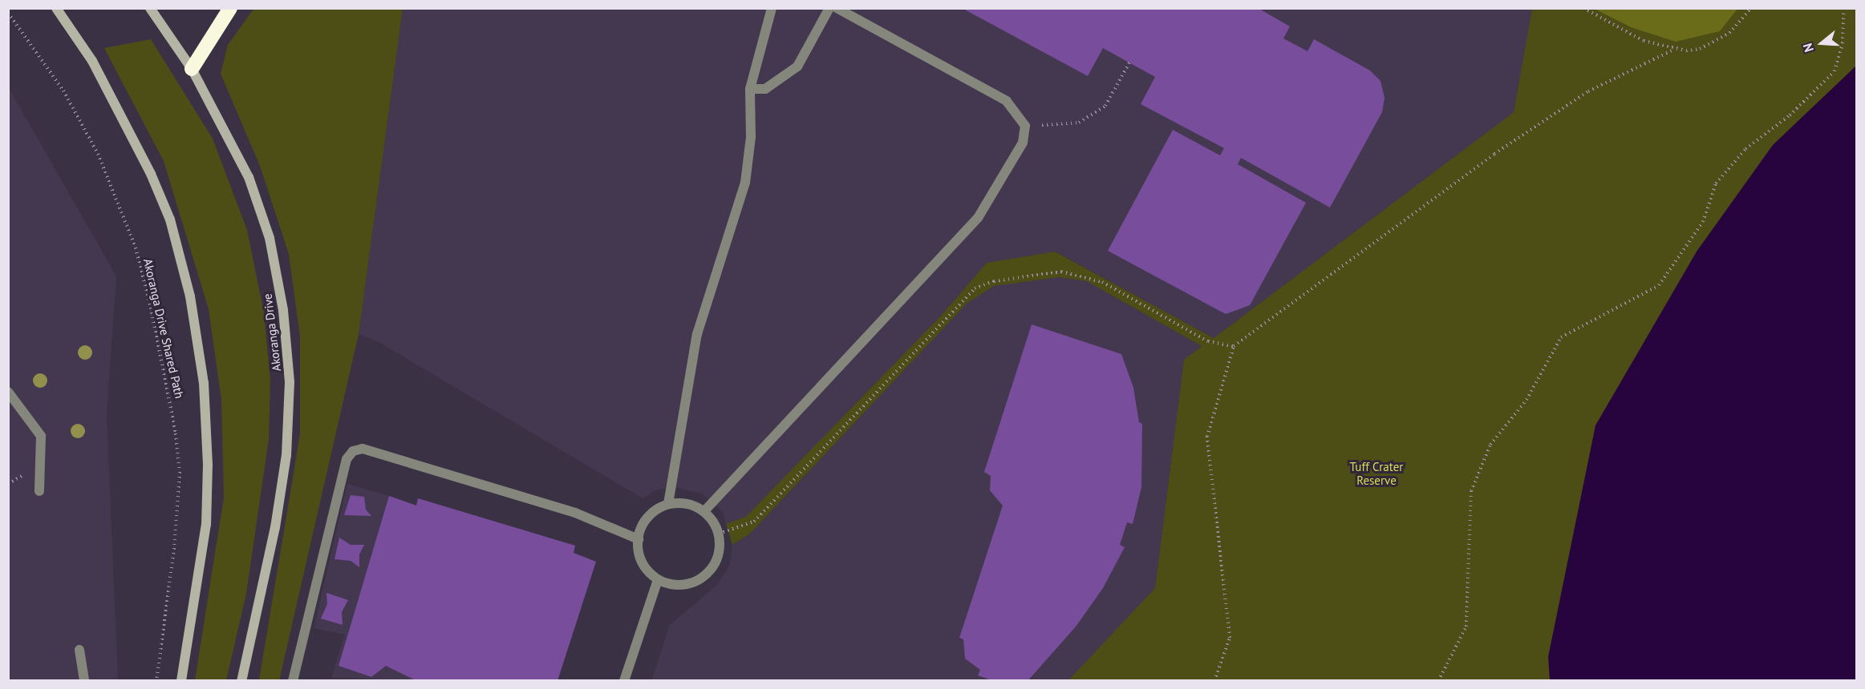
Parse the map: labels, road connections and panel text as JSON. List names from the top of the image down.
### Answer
{
  "streets": {
    "main road": ["Akoranga Drive"],
    "path": ["Akoranga Drive Shared Path"]
  },
  "parks": ["Tuff Crater Reserve"],
  "north": "left"
}
